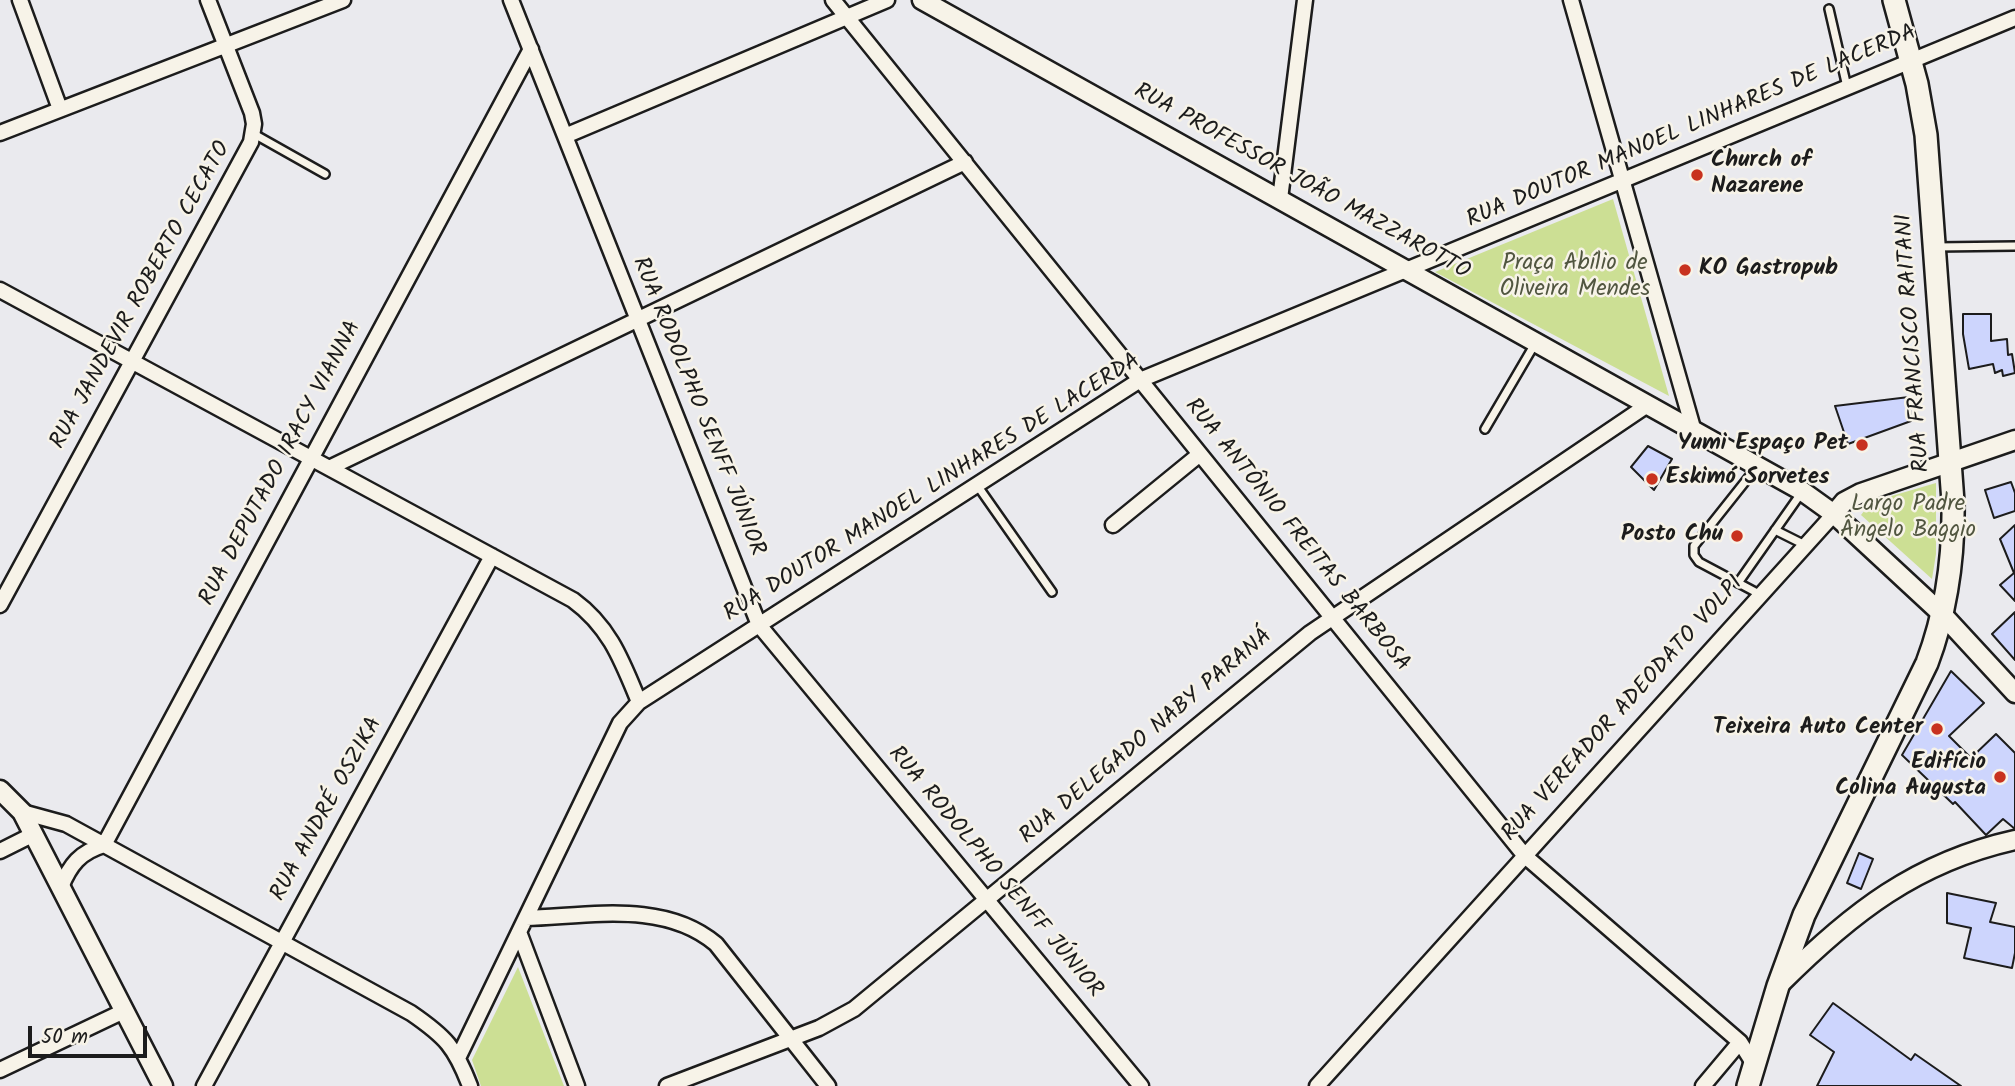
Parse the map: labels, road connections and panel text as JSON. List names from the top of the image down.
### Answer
{
  "streets": {
    "main road": ["RUA FRANCISCO RAITANI"],
    "street": [
      "RUA DOUTOR MANOEL LINHARES DE LACERDA",
      "RUA PROFESSOR JOÃO MAZZAROTTO",
      "RUA JANDEVIR ROBERTO CECATO",
      "RUA RODOLPHO SENFF JÚNIOR",
      "RUA DEPUTADO IRACY VIANNA",
      "RUA ANTÔNIO FREITAS BARBOSA",
      "RUA VEREADOR ADEODATO VOLPI",
      "RUA DELEGADO NABY PARANÁ",
      "RUA ANDRÉ OSZIKA"
    ]
  },
  "crossings": [
    ["RUA DOUTOR MANOEL LINHARES DE LACERDA", "RUA PROFESSOR JOÃO MAZZAROTTO"],
    ["RUA DOUTOR MANOEL LINHARES DE LACERDA", "RUA FRANCISCO RAITANI"],
    ["RUA DOUTOR MANOEL LINHARES DE LACERDA", "RUA RODOLPHO SENFF JÚNIOR"],
    ["RUA DOUTOR MANOEL LINHARES DE LACERDA", "RUA ANTÔNIO FREITAS BARBOSA"],
    ["RUA PROFESSOR JOÃO MAZZAROTTO", "RUA FRANCISCO RAITANI"],
    ["RUA PROFESSOR JOÃO MAZZAROTTO", "RUA VEREADOR ADEODATO VOLPI"],
    ["RUA PROFESSOR JOÃO MAZZAROTTO", "RUA DELEGADO NABY PARANÁ"],
    ["RUA FRANCISCO RAITANI", "RUA ANTÔNIO FREITAS BARBOSA"],
    ["RUA FRANCISCO RAITANI", "RUA VEREADOR ADEODATO VOLPI"],
    ["RUA RODOLPHO SENFF JÚNIOR", "RUA DEPUTADO IRACY VIANNA"],
    ["RUA RODOLPHO SENFF JÚNIOR", "RUA DELEGADO NABY PARANÁ"],
    ["RUA ANTÔNIO FREITAS BARBOSA", "RUA VEREADOR ADEODATO VOLPI"],
    ["RUA ANTÔNIO FREITAS BARBOSA", "RUA DELEGADO NABY PARANÁ"]
  ],
  "parks": ["Praça Abílio de Oliveira Mendes", "Largo Padre Ângelo Baggio"],
  "places": [
    "Church of Nazarene",
    "KO Gastropub",
    "Yumi Espaço Pet",
    "Eskimó Sorvetes",
    "Posto Chu",
    "Teixeira Auto Center",
    "Edifício Colina Augusta"
  ],
  "scale_bar": "50 m"
}
